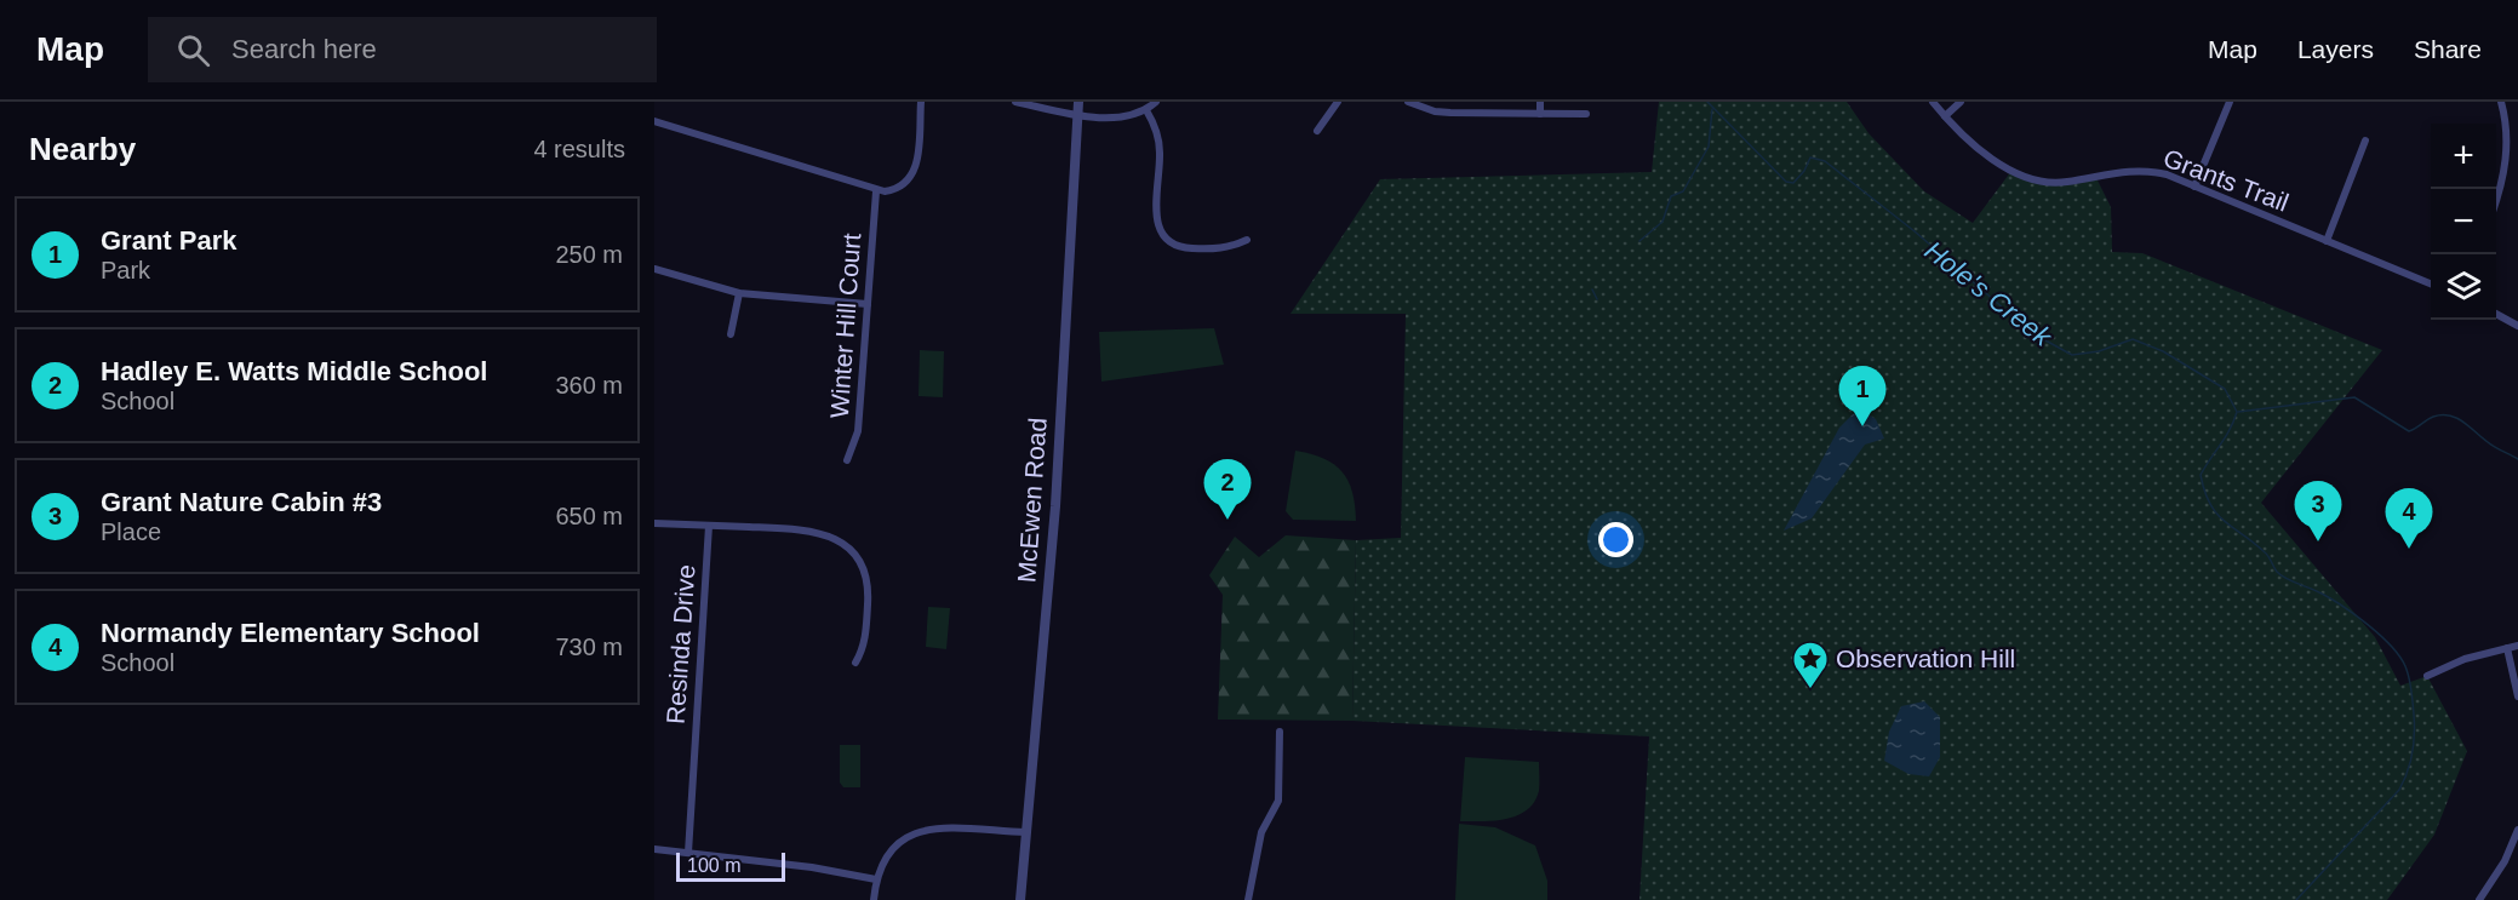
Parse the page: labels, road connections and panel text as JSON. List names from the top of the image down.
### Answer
{
  "streets": {
    "street": [
      "Grants Trail",
      "Winter Hill Court",
      "McEwen Road",
      "Resinda Drive"
    ]
  },
  "water": ["Hole's Creek"],
  "places": {
    "place": ["Observation Hill"]
  },
  "scale_bar": "100 m",
  "page": {
    "header": "Map",
    "search": "Search here",
    "nav": ["Map", "Layers", "Share"],
    "heading": ["Nearby", "4 results"],
    "map_buttons": ["+", "−"],
    "list": [
      {
        "mark": "1",
        "name": "Grant Park",
        "note": "Park",
        "value": "250 m"
      },
      {
        "mark": "2",
        "name": "Hadley E. Watts Middle School",
        "note": "School",
        "value": "360 m"
      },
      {
        "mark": "3",
        "name": "Grant Nature Cabin #3",
        "note": "Place",
        "value": "650 m"
      },
      {
        "mark": "4",
        "name": "Normandy Elementary School",
        "note": "School",
        "value": "730 m"
      }
    ],
    "pins": [
      "1",
      "2",
      "3",
      "4"
    ],
    "scale": "100 m"
  }
}
